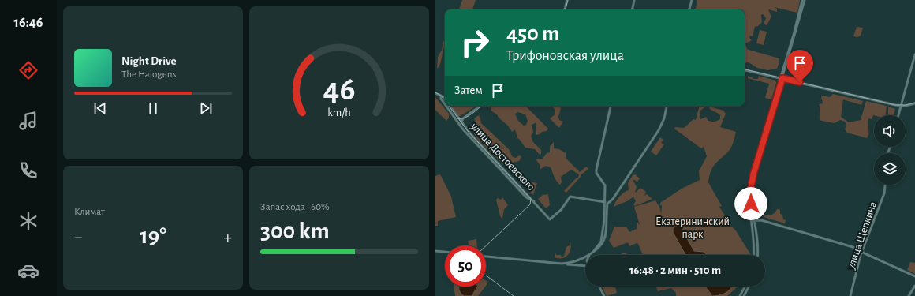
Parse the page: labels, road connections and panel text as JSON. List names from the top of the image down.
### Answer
{
  "streets": {
    "street": ["улица Достоевского", "улица Щепкина"]
  },
  "parks": ["Екатерининский парк"],
  "page": {
    "tabs": "16:46",
    "turn": ["450 m", "Трифоновская улица"],
    "song": ["Night Drive", "The Halogens"],
    "then": "Затем",
    "tile": [
      "Климат",
      ["Запас хода · 60%", "300 km"]
    ],
    "heat": ["−", "19°", "+"],
    "limit": "50",
    "trip": "16:48 · 2 мин · 510 m",
    "gauge": ["46", "km/h"]
  }
}
